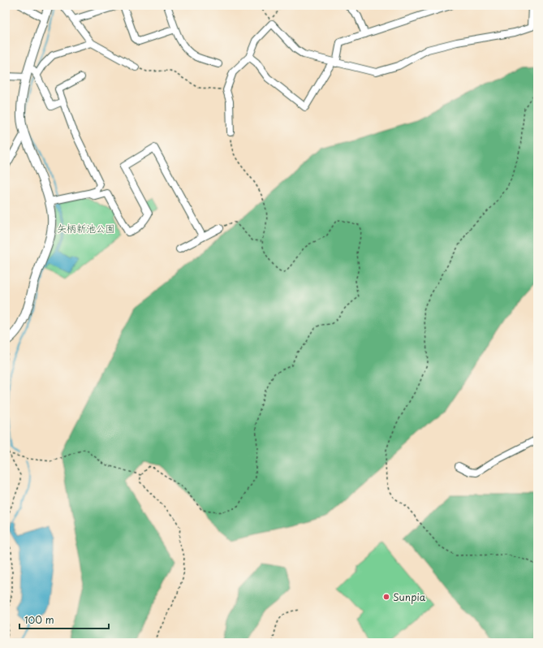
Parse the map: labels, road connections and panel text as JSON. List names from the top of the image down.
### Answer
{
  "parks": ["矢柄新池公園"],
  "places": ["Sunpia"],
  "scale_bar": "100 m"
}
